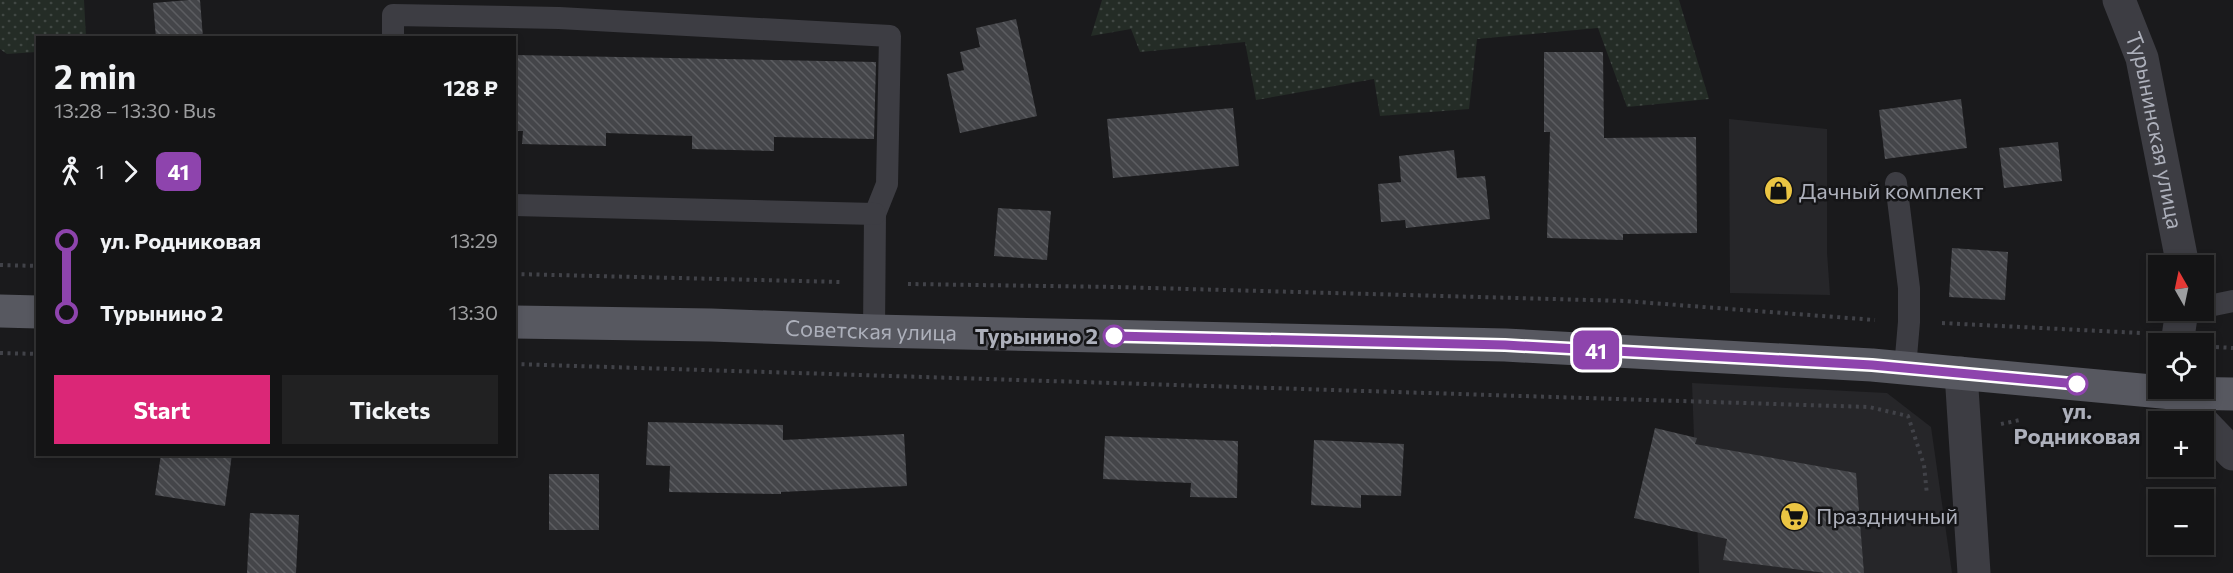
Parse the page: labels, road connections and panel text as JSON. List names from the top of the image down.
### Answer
{
  "streets": {
    "main road": ["Советская улица"],
    "street": ["Турынинская улица"]
  },
  "places": {
    "shop": ["Дачный комплект"],
    "other": ["Турынино 2", "ул. Родниковая"],
    "supermarket": ["Праздничный"]
  },
  "lines": ["bus line 41"],
  "north": "top",
  "page": {
    "on_map": "41",
    "heading": ["2 min", "13:28 – 13:30 · Bus", "128 ₽"],
    "legs": ["1", "41"],
    "list": [
      {
        "name": "ул. Родниковая",
        "value": "13:29"
      },
      {
        "name": "Турынино 2",
        "value": "13:30"
      }
    ],
    "map_buttons": ["+", "−"],
    "buttons": ["Start", "Tickets"]
  }
}
